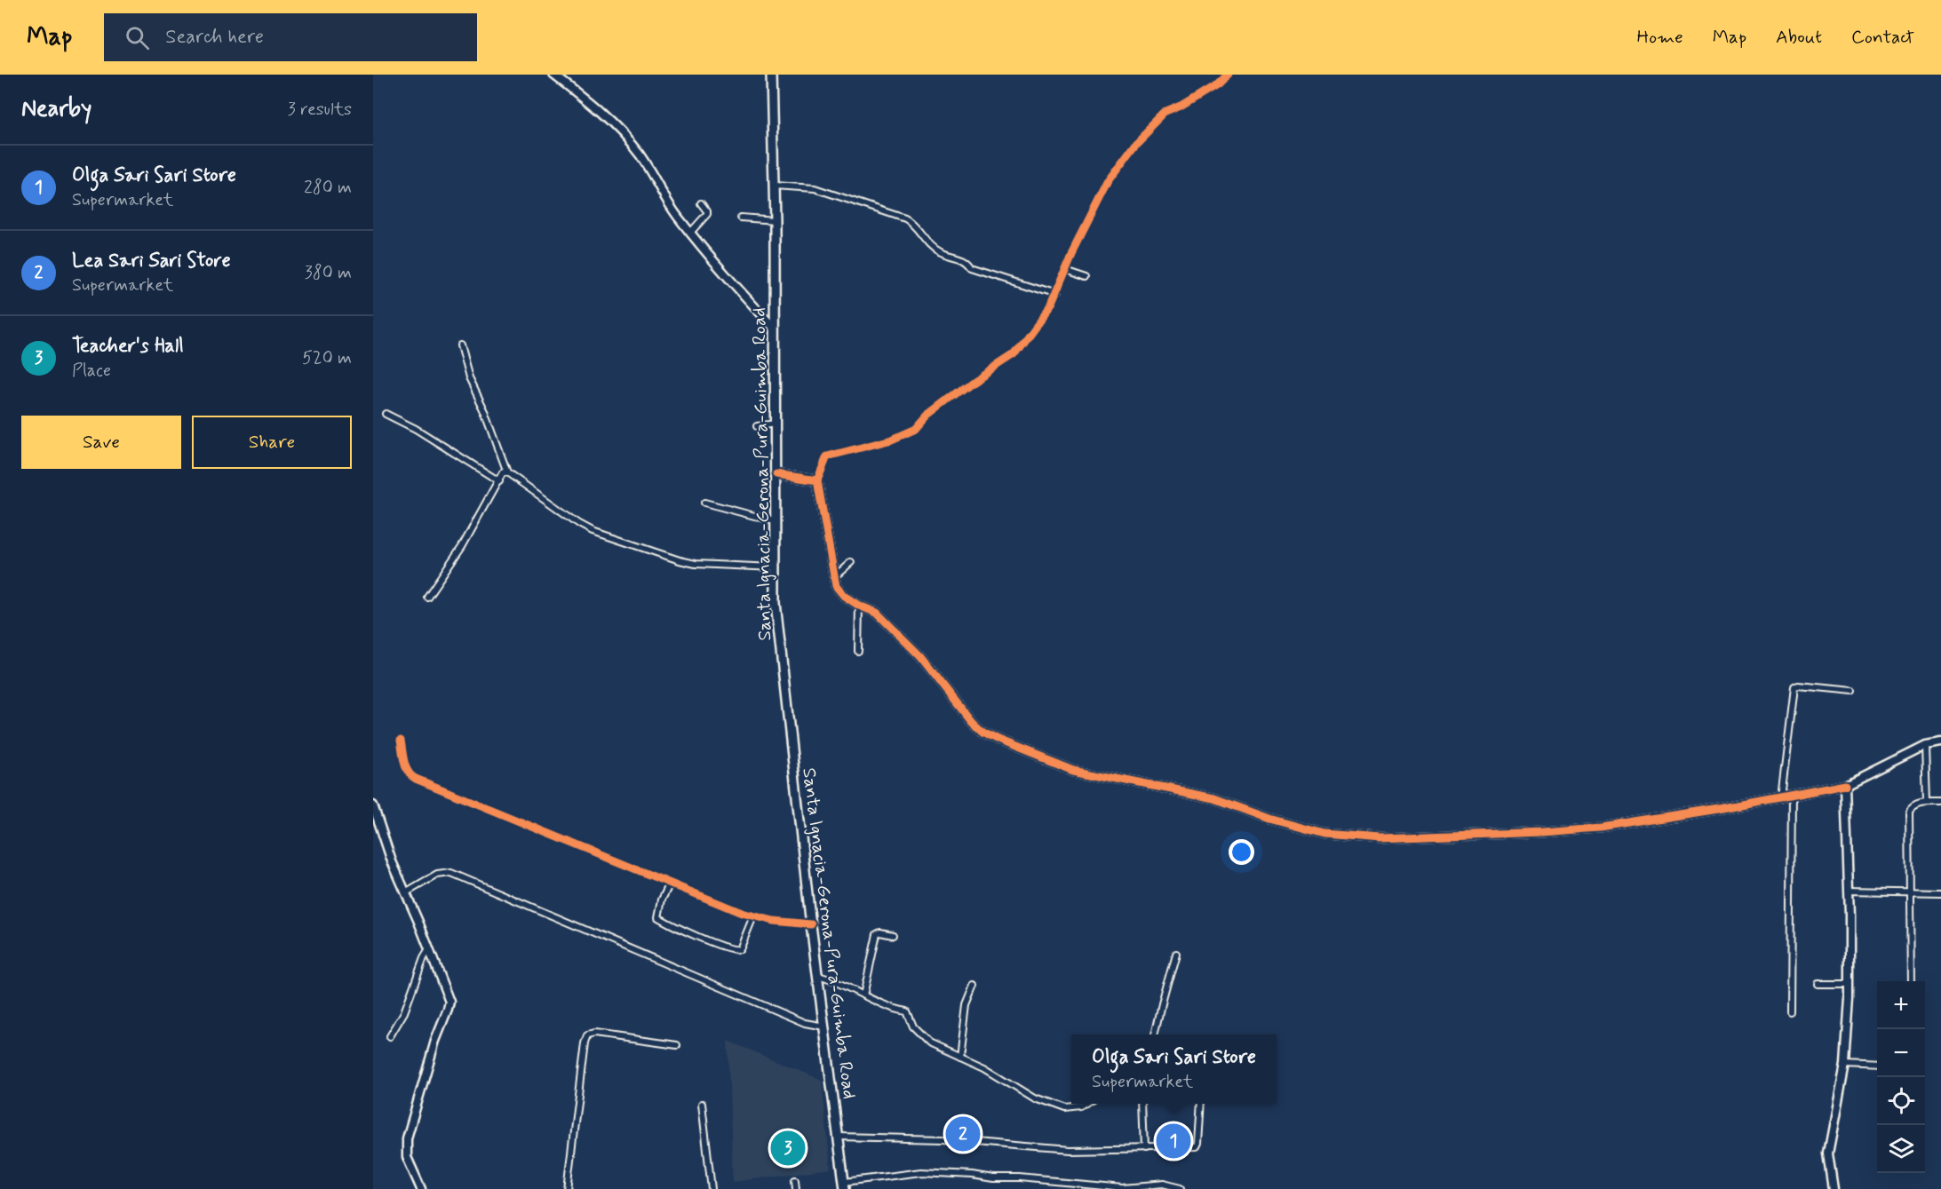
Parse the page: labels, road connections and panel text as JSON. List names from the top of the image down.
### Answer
{
  "streets": {
    "main road": ["Santa Ignacia-Gerona-Pura-Guimba Road"]
  },
  "page": {
    "header": "Map",
    "search": "Search here",
    "nav": [
      "Home",
      "Map",
      "About",
      "Contact"
    ],
    "heading": ["Nearby", "3 results"],
    "list": [
      {
        "mark": "1",
        "name": "Olga Sari Sari Store",
        "note": "Supermarket",
        "value": "280 m"
      },
      {
        "mark": "2",
        "name": "Lea Sari Sari Store",
        "note": "Supermarket",
        "value": "380 m"
      },
      {
        "mark": "3",
        "name": "Teacher's Hall",
        "note": "Place",
        "value": "520 m"
      }
    ],
    "buttons": ["Save", "Share"],
    "map_buttons": ["+", "−"],
    "popup": ["Olga Sari Sari Store", "Supermarket"],
    "pins": ["2", "1", "3"]
  }
}
